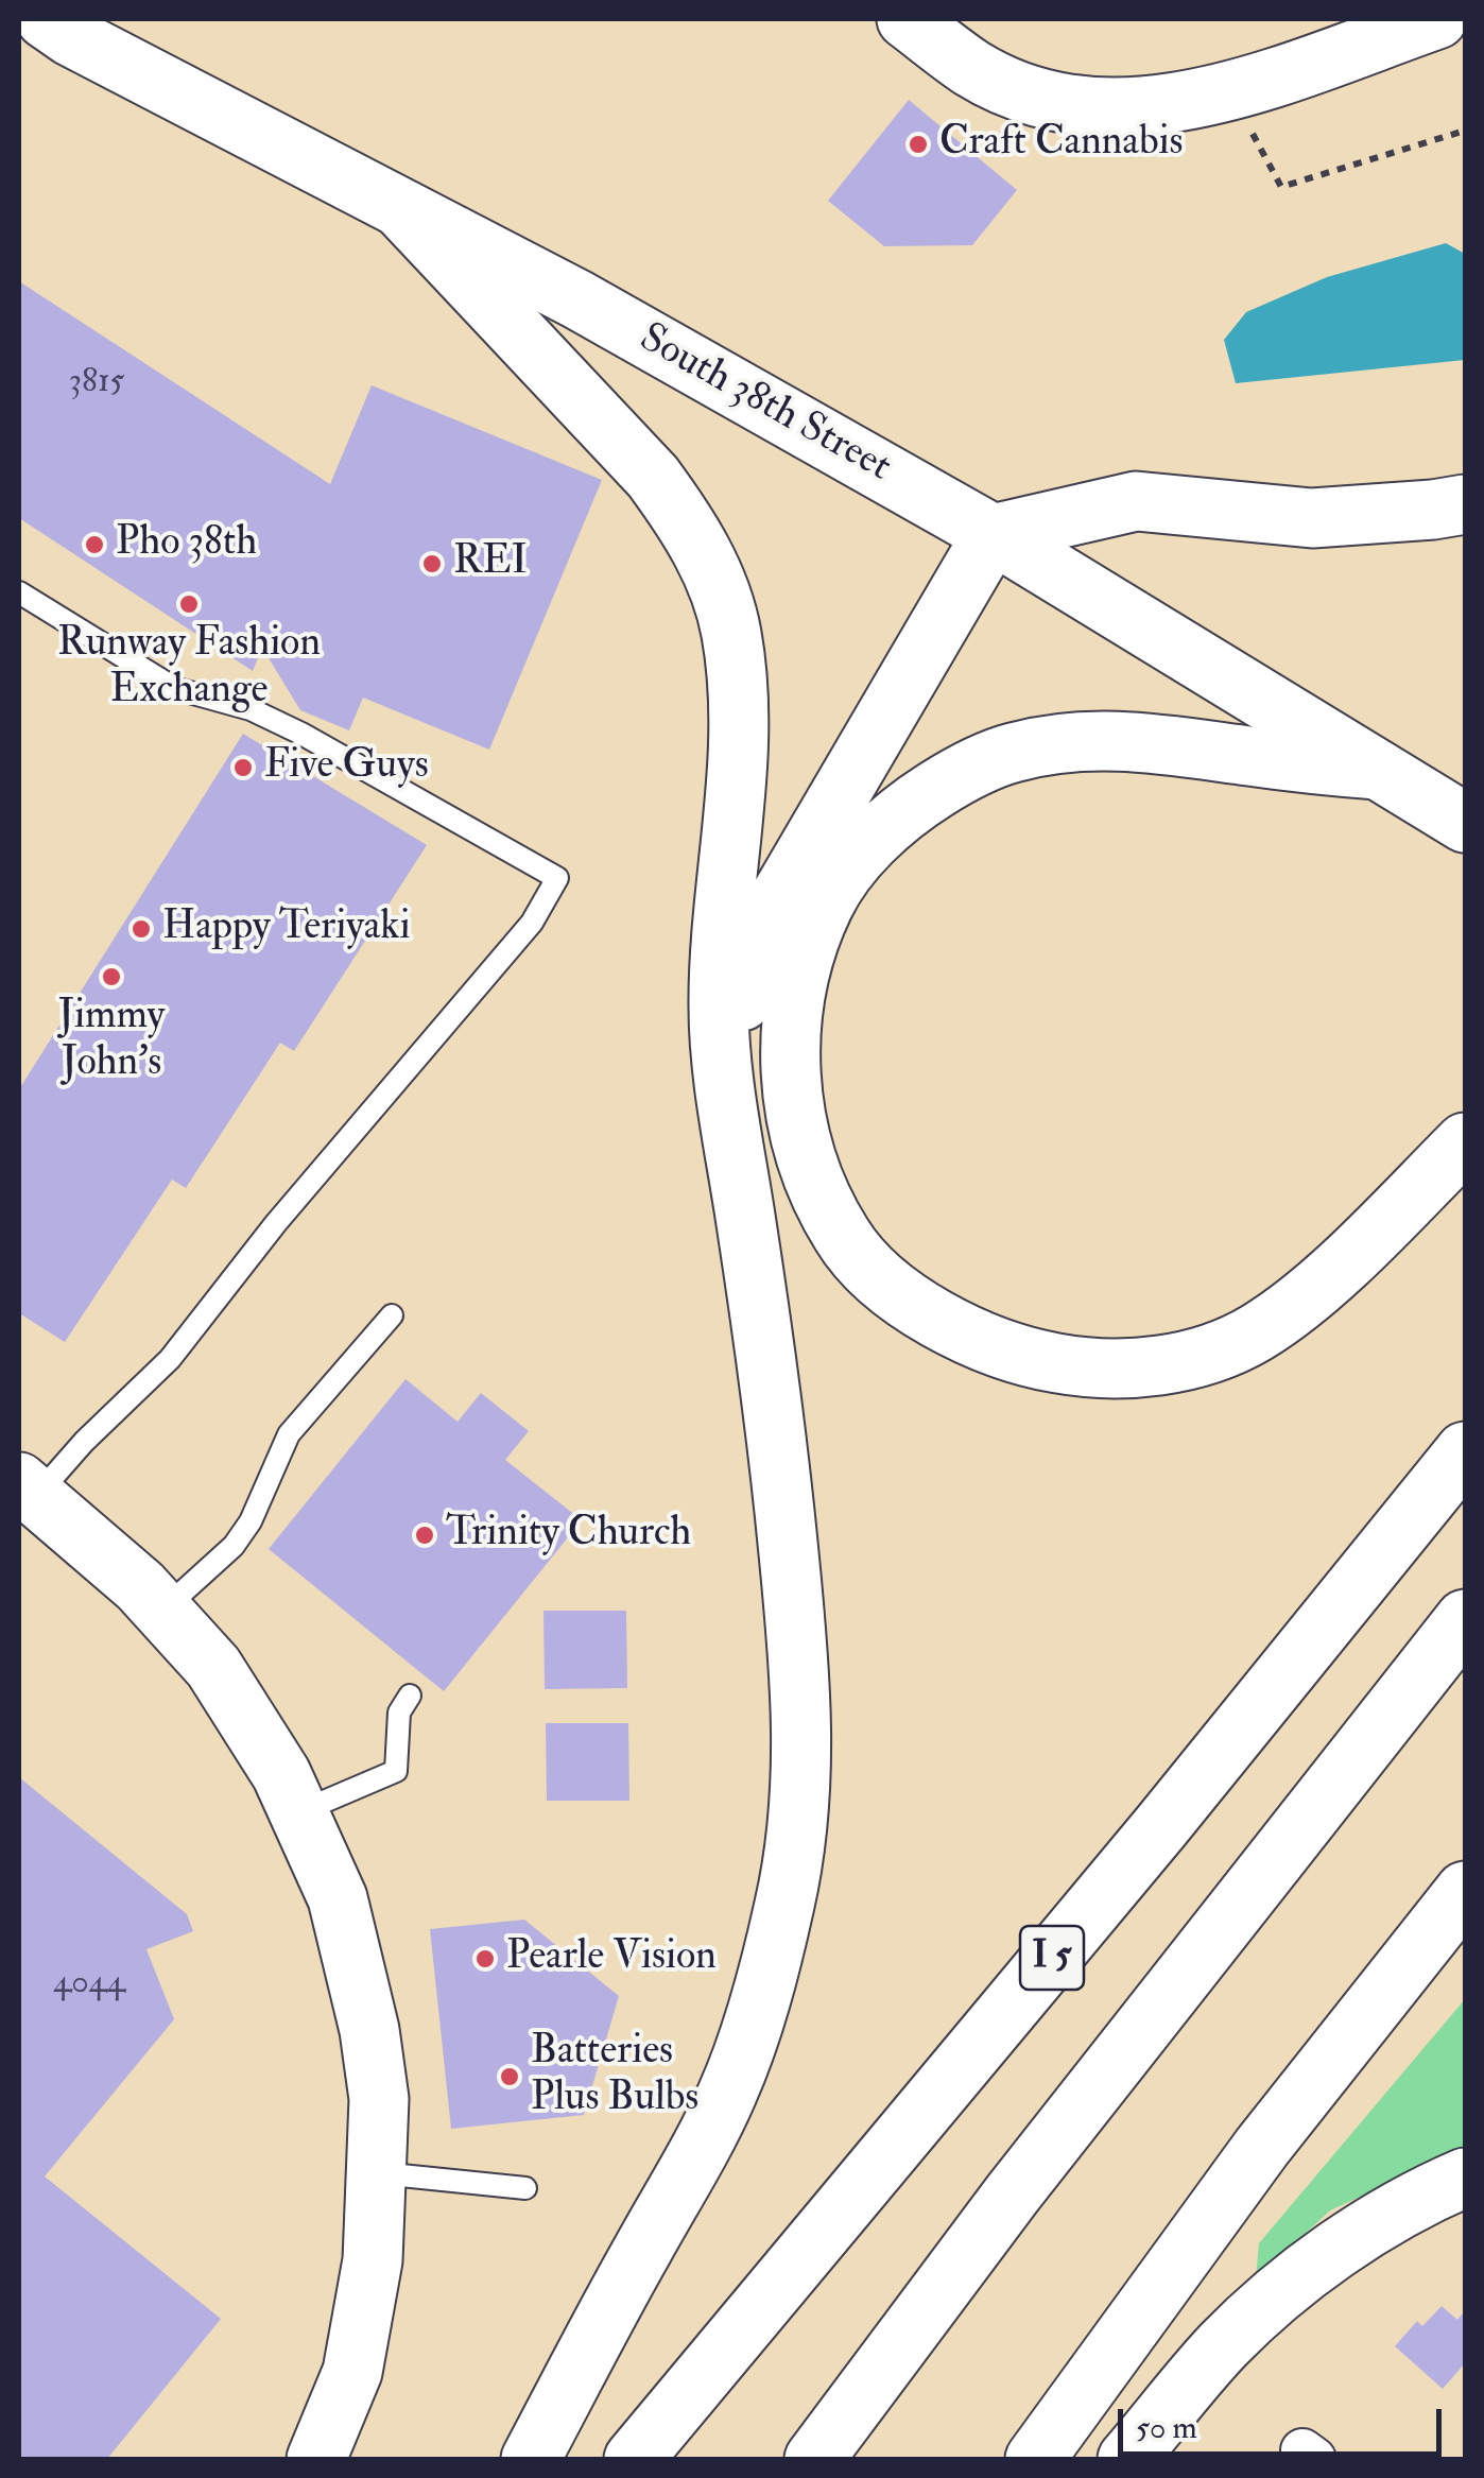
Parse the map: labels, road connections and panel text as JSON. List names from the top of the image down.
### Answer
{
  "streets": {
    "main road": ["South 38th Street", "I 5"]
  },
  "places": [
    "Craft Cannabis",
    "Pho 38th",
    "REI",
    "Runway Fashion Exchange",
    "Five Guys",
    "Happy Teriyaki",
    "Jimmy John's",
    "Trinity Church",
    "Pearle Vision",
    "Batteries Plus Bulbs"
  ],
  "house_numbers": ["3815", "4044"],
  "scale_bar": "50 m"
}
